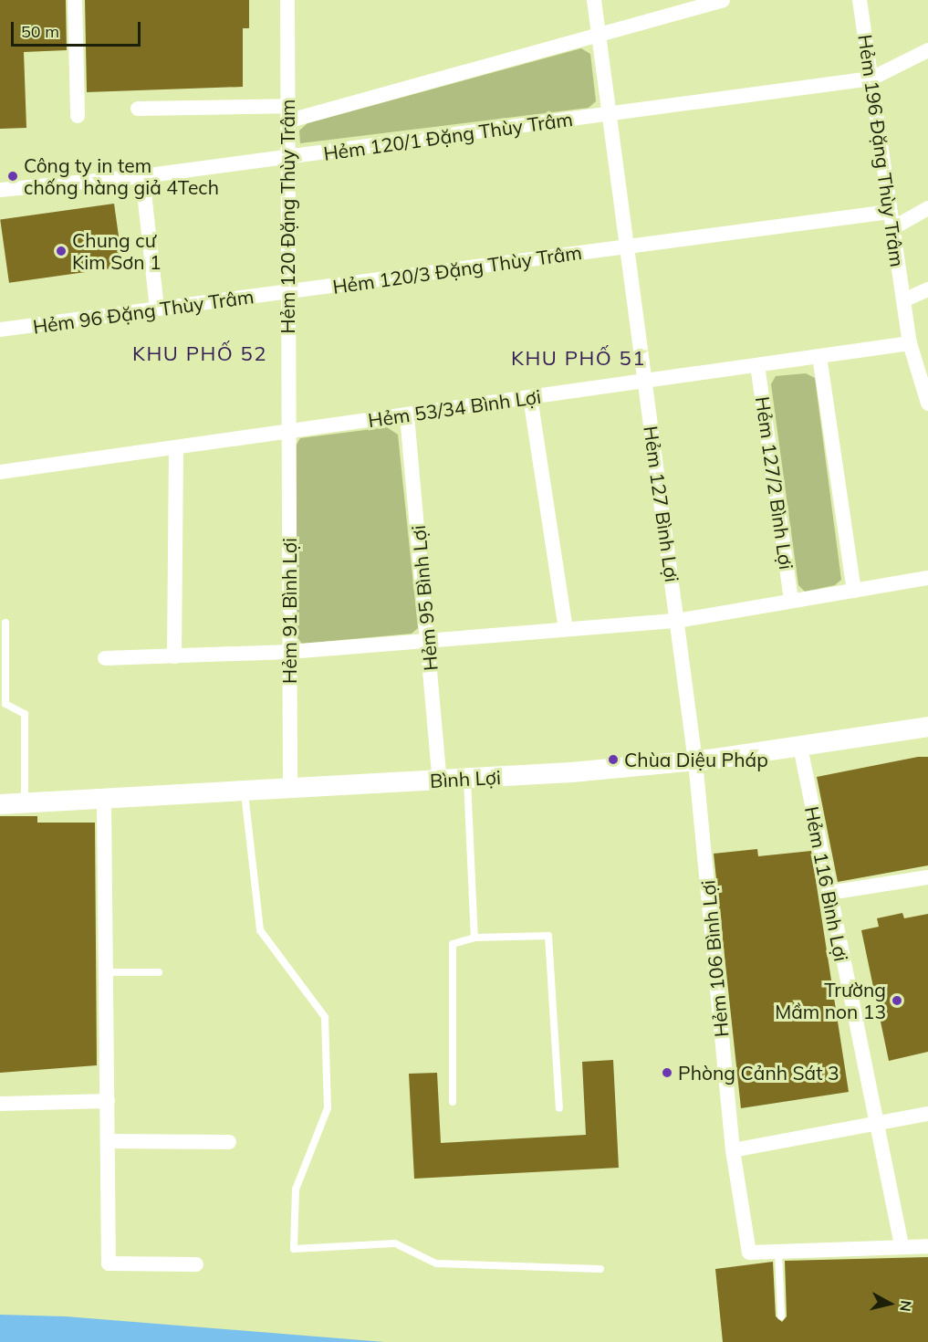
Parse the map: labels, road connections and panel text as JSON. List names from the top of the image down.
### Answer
{
  "streets": {
    "street": [
      "Hẻm 120/1 Đặng Thùy Trâm",
      "Hẻm 196 Đặng Thùy Trâm",
      "Hẻm 120 Đặng Thùy Trâm",
      "Hẻm 120/3 Đặng Thùy Trâm",
      "Hẻm 96 Đặng Thùy Trâm",
      "Hẻm 53/34 Bình Lợi",
      "Hẻm 127/2 Bình Lợi",
      "Hẻm 127 Bình Lợi",
      "Hẻm 95 Bình Lợi",
      "Hẻm 91 Bình Lợi",
      "Bình Lợi",
      "Hẻm 116 Bình Lợi",
      "Hẻm 106 Bình Lợi"
    ]
  },
  "crossings": [
    ["Hẻm 120/1 Đặng Thùy Trâm", "Hẻm 196 Đặng Thùy Trâm"],
    ["Hẻm 120/1 Đặng Thùy Trâm", "Hẻm 120 Đặng Thùy Trâm"],
    ["Hẻm 120/1 Đặng Thùy Trâm", "Hẻm 127 Bình Lợi"],
    ["Hẻm 196 Đặng Thùy Trâm", "Hẻm 120/3 Đặng Thùy Trâm"],
    ["Hẻm 196 Đặng Thùy Trâm", "Hẻm 53/34 Bình Lợi"],
    ["Hẻm 120 Đặng Thùy Trâm", "Hẻm 120/3 Đặng Thùy Trâm"],
    ["Hẻm 120 Đặng Thùy Trâm", "Hẻm 96 Đặng Thùy Trâm"],
    ["Hẻm 120 Đặng Thùy Trâm", "Hẻm 53/34 Bình Lợi"],
    ["Hẻm 120 Đặng Thùy Trâm", "Hẻm 91 Bình Lợi"],
    ["Hẻm 120/3 Đặng Thùy Trâm", "Hẻm 96 Đặng Thùy Trâm"],
    ["Hẻm 120/3 Đặng Thùy Trâm", "Hẻm 127 Bình Lợi"],
    ["Hẻm 53/34 Bình Lợi", "Hẻm 127/2 Bình Lợi"],
    ["Hẻm 53/34 Bình Lợi", "Hẻm 127 Bình Lợi"],
    ["Hẻm 53/34 Bình Lợi", "Hẻm 95 Bình Lợi"],
    ["Hẻm 53/34 Bình Lợi", "Hẻm 91 Bình Lợi"],
    ["Hẻm 127 Bình Lợi", "Bình Lợi"],
    ["Hẻm 127 Bình Lợi", "Hẻm 106 Bình Lợi"],
    ["Hẻm 95 Bình Lợi", "Bình Lợi"],
    ["Hẻm 91 Bình Lợi", "Bình Lợi"],
    ["Bình Lợi", "Hẻm 116 Bình Lợi"],
    ["Bình Lợi", "Hẻm 106 Bình Lợi"]
  ],
  "districts": ["KHU PHỐ 52", "KHU PHỐ 51"],
  "places": [
    "Công ty in tem chống hàng giả 4Tech",
    "Chung cư Kim Sơn 1",
    "Chùa Diệu Pháp",
    "Trường Mầm non 13",
    "Phòng Cảnh Sát 3"
  ],
  "scale_bar": "50 m",
  "north": "right"
}
